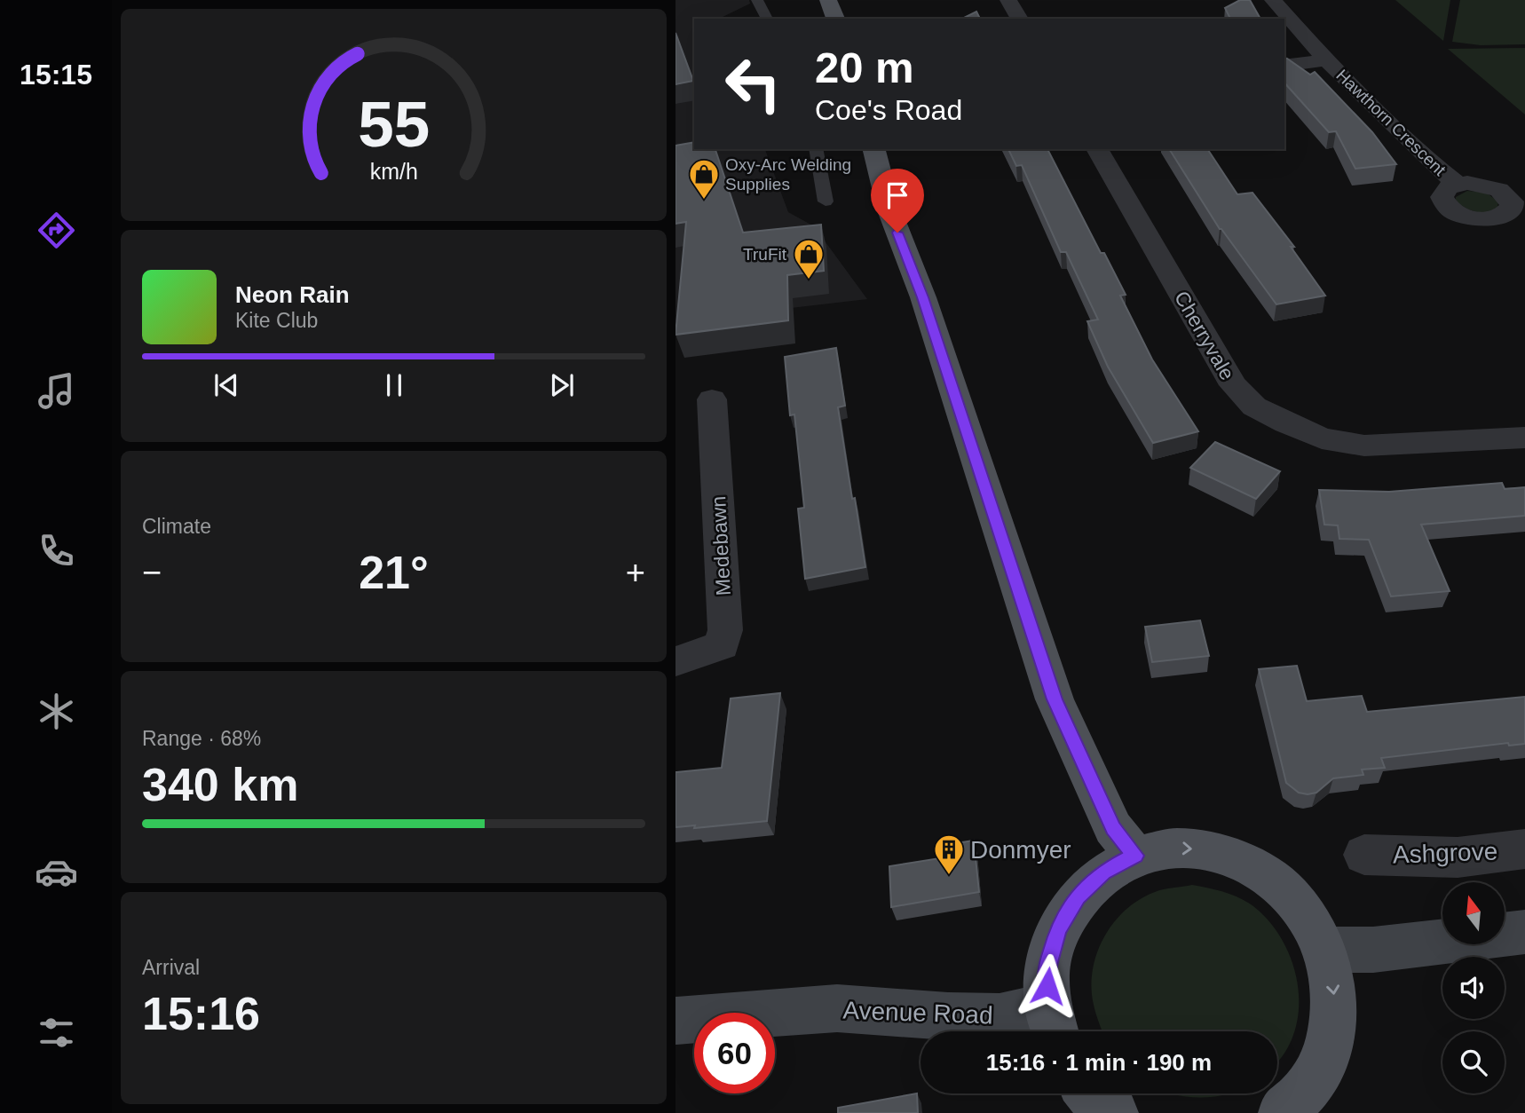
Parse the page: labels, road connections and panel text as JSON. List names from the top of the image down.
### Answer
{
  "streets": {
    "main road": ["Avenue Road"],
    "street": [
      "Hawthorn Crescent",
      "Cherryvale",
      "Medebawn",
      "Ashgrove"
    ]
  },
  "places": {
    "shop": ["Oxy-Arc Welding Supplies", "TruFit"],
    "building": ["Donmyer"]
  },
  "north": "top",
  "page": {
    "tabs": "15:15",
    "turn": ["20 m", "Coe's Road"],
    "song": ["Neon Rain", "Kite Club"],
    "tile": [
      "Climate",
      ["Range · 68%", "340 km"],
      ["Arrival", "15:16"]
    ],
    "heat": ["−", "21°", "+"],
    "limit": "60",
    "trip": "15:16 · 1 min · 190 m",
    "gauge": ["55", "km/h"]
  }
}
